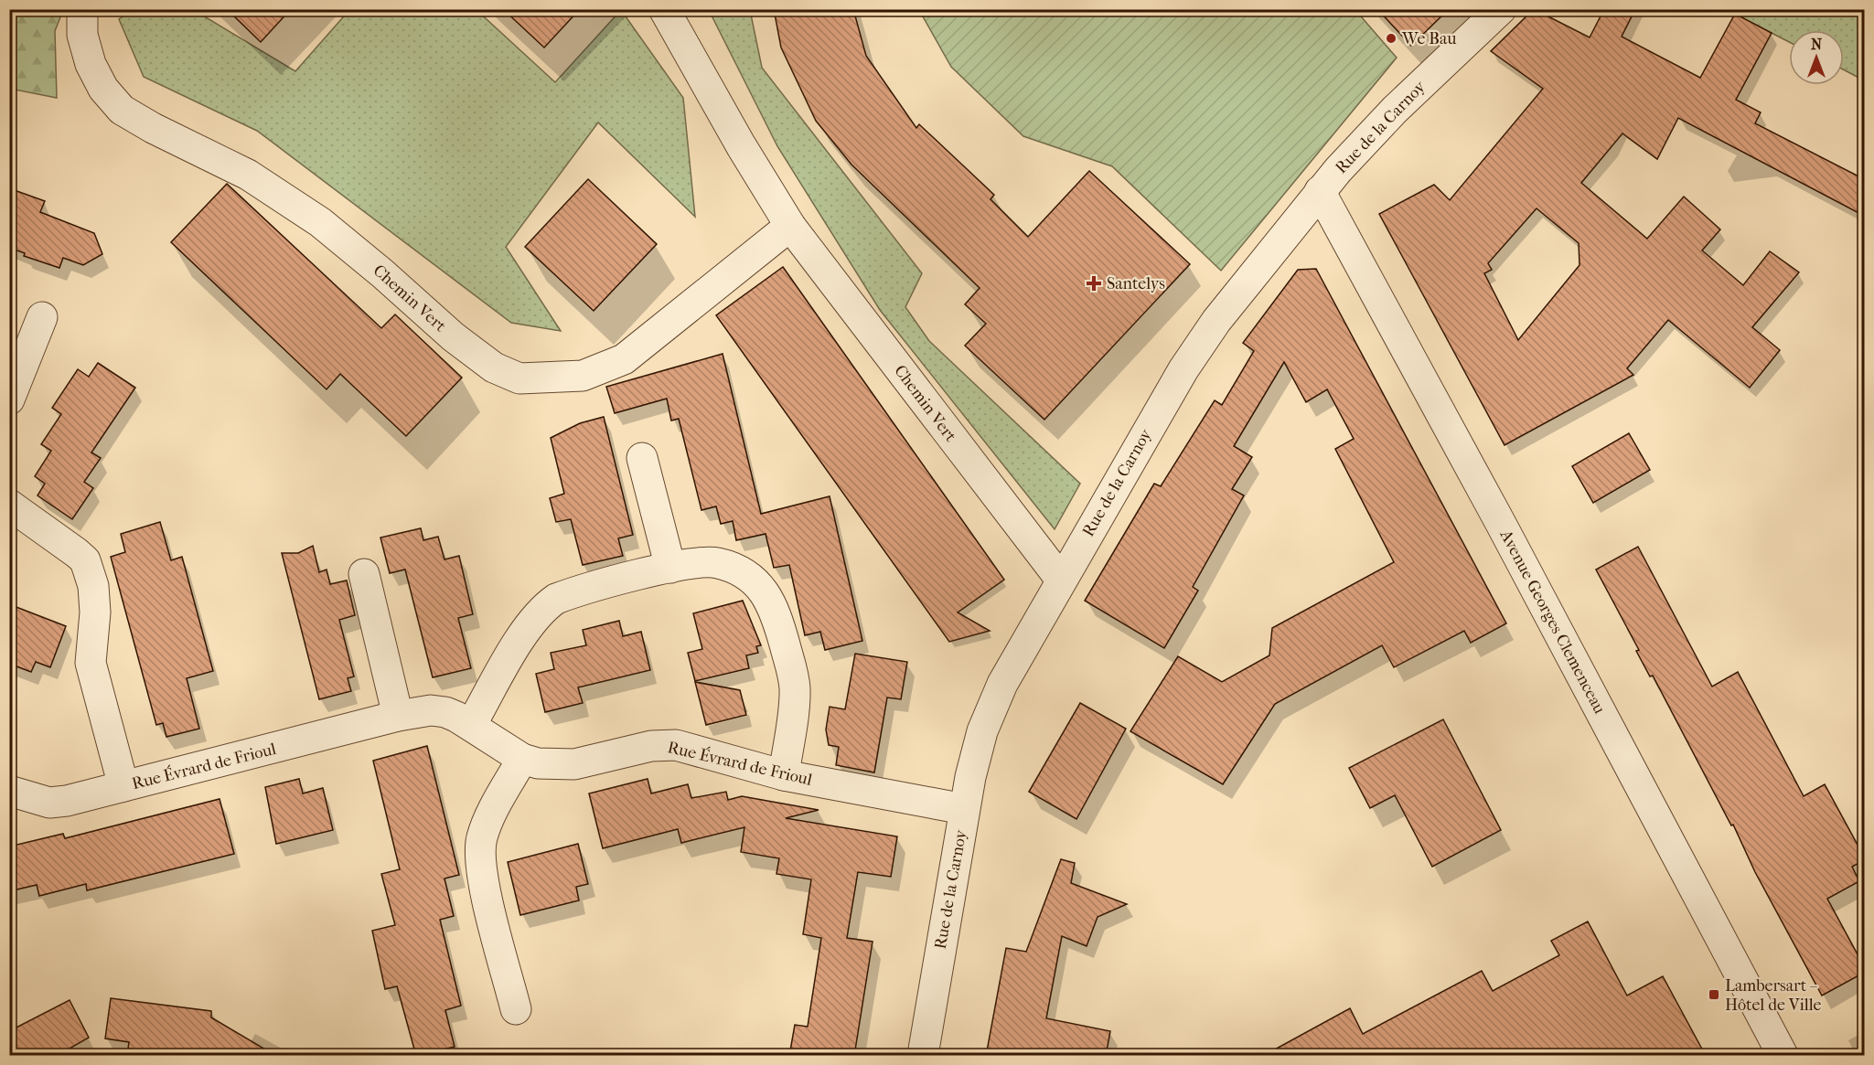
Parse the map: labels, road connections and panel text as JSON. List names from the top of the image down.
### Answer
{
  "streets": {
    "street": [
      "Rue de la Carnoy",
      "Chemin Vert",
      "Avenue Georges Clemenceau",
      "Rue Évrard de Frioul"
    ]
  },
  "crossings": [
    ["Rue de la Carnoy", "Chemin Vert"],
    ["Rue de la Carnoy", "Avenue Georges Clemenceau"],
    ["Rue de la Carnoy", "Rue Évrard de Frioul"]
  ],
  "places": {
    "other": ["We Bau"],
    "health": ["Santelys"],
    "transit": ["Lambersart – Hôtel de Ville"]
  },
  "north": "top"
}
